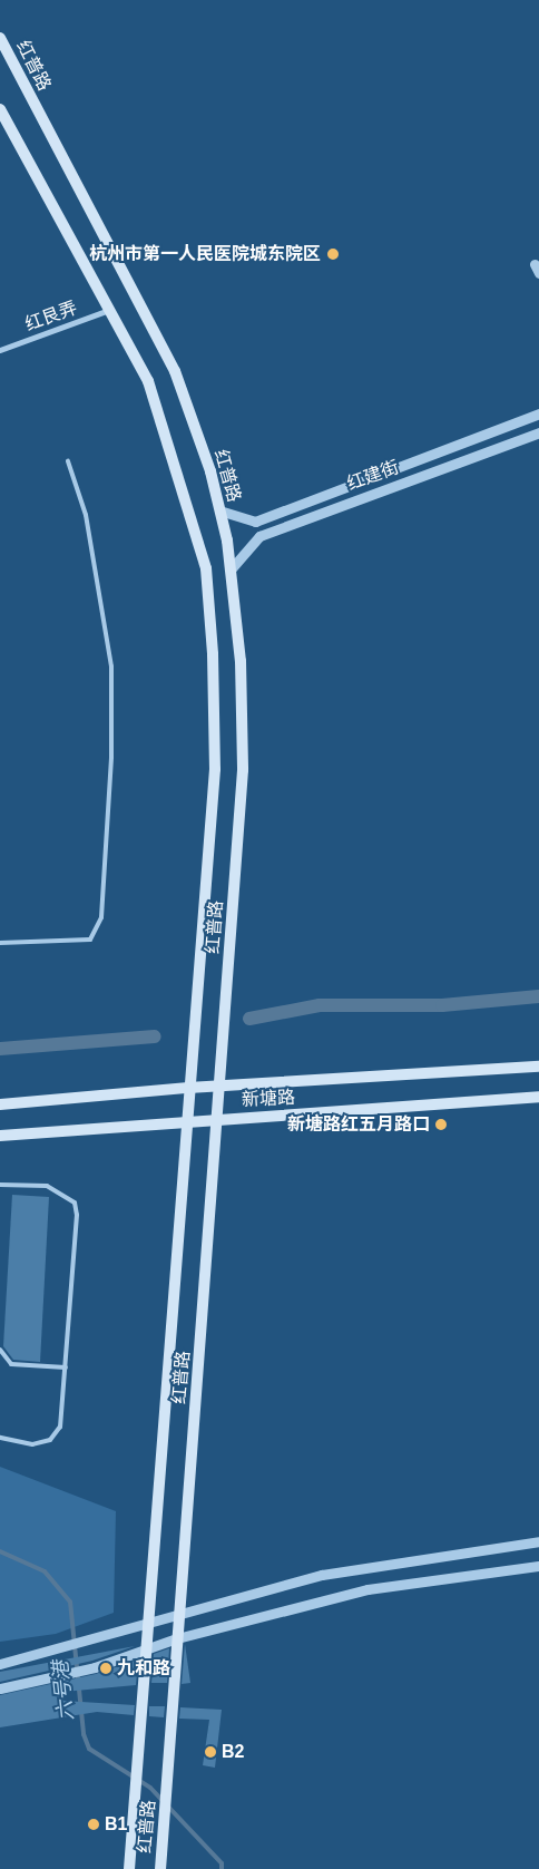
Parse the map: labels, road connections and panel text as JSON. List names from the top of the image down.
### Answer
{
  "streets": {
    "main road": ["红普路", "新塘路"],
    "street": ["红艮弄", "红建街"]
  },
  "crossings": [
    ["红普路", "红艮弄"],
    ["红普路", "红建街"],
    ["红普路", "新塘路"]
  ],
  "water": ["六号港"],
  "places": [
    "杭州市第一人民医院城东院区",
    "新塘路红五月路口",
    "九和路",
    "B2",
    "B1"
  ]
}
